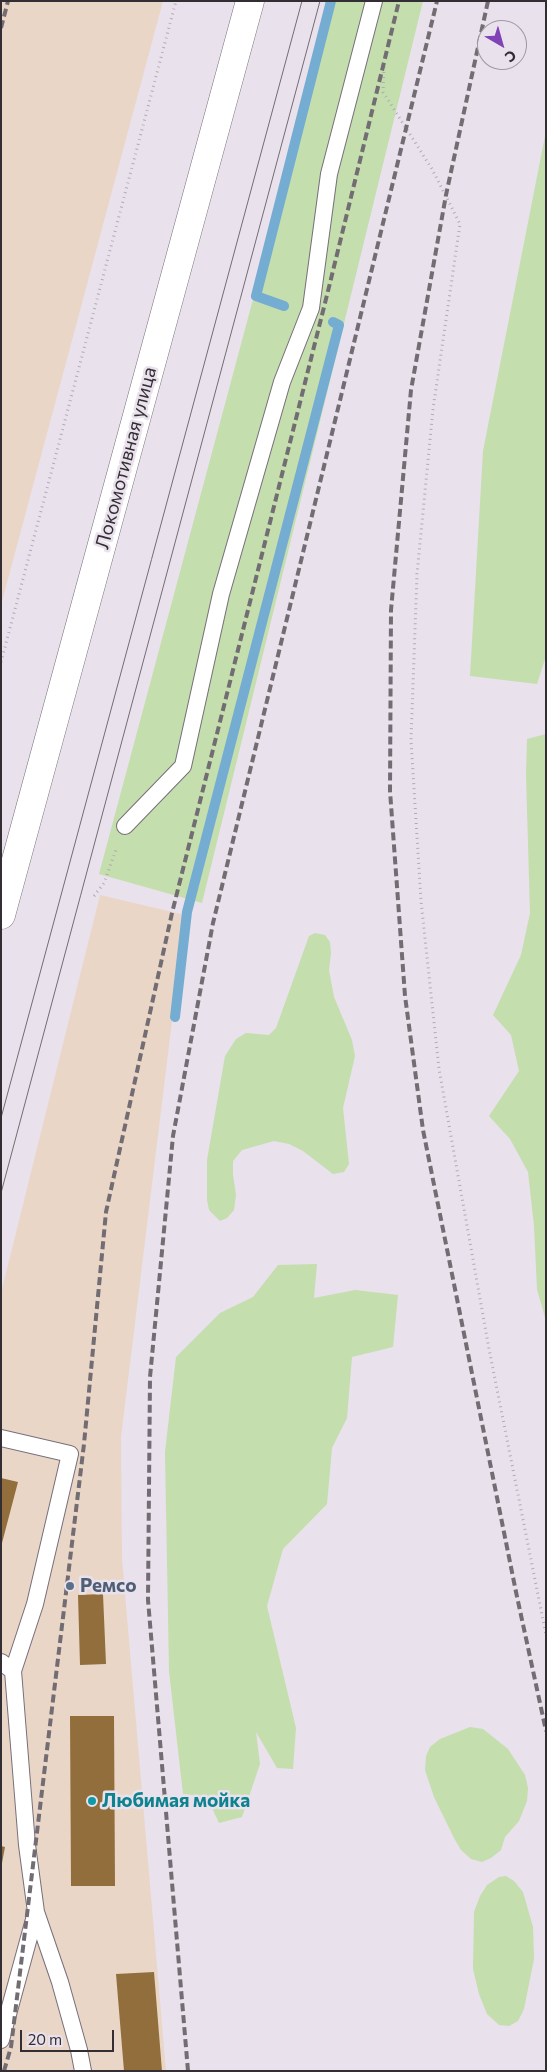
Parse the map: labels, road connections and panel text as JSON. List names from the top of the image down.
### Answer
{
  "streets": {
    "main road": ["Локомотивная улица"]
  },
  "places": ["Ремсо", "Любимая мойка"],
  "scale_bar": "20 m",
  "north": "bottom right"
}
